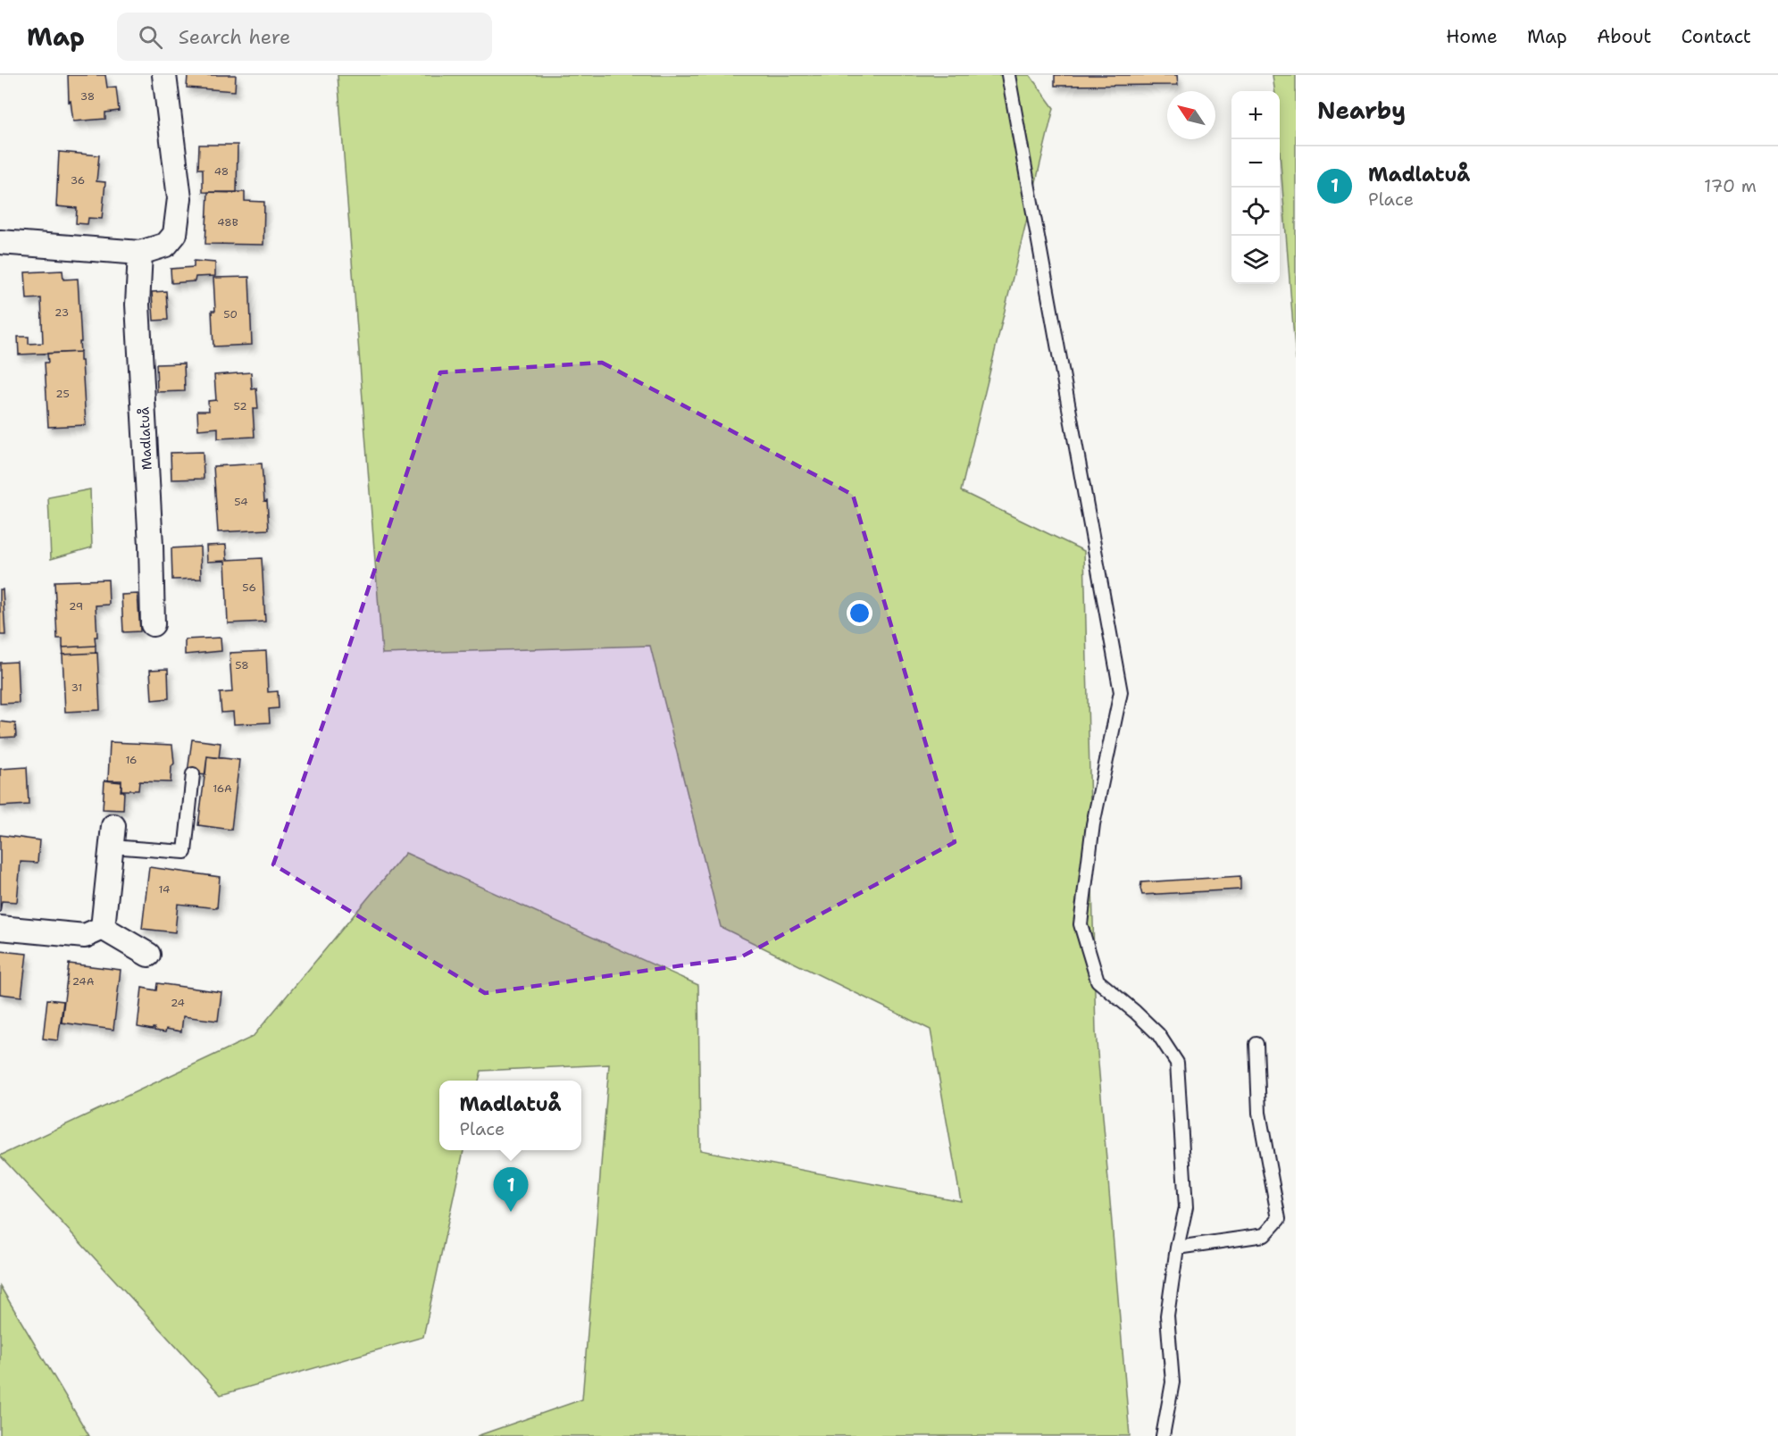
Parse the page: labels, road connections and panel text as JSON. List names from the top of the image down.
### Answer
{
  "streets": {
    "street": ["Madlatuå"]
  },
  "house_numbers": [
    "38",
    "48",
    "36",
    "48B",
    "23",
    "50",
    "25",
    "52",
    "54",
    "56",
    "29",
    "58",
    "31",
    "16",
    "16A",
    "14",
    "24A",
    "24"
  ],
  "north": "top left",
  "page": {
    "header": "Map",
    "search": "Search here",
    "nav": [
      "Home",
      "Map",
      "About",
      "Contact"
    ],
    "heading": "Nearby",
    "map_buttons": ["+", "−"],
    "list": [
      {
        "mark": "1",
        "name": "Madlatuå",
        "note": "Place",
        "value": "170 m"
      }
    ],
    "popup": ["Madlatuå", "Place"],
    "pins": "1"
  }
}
